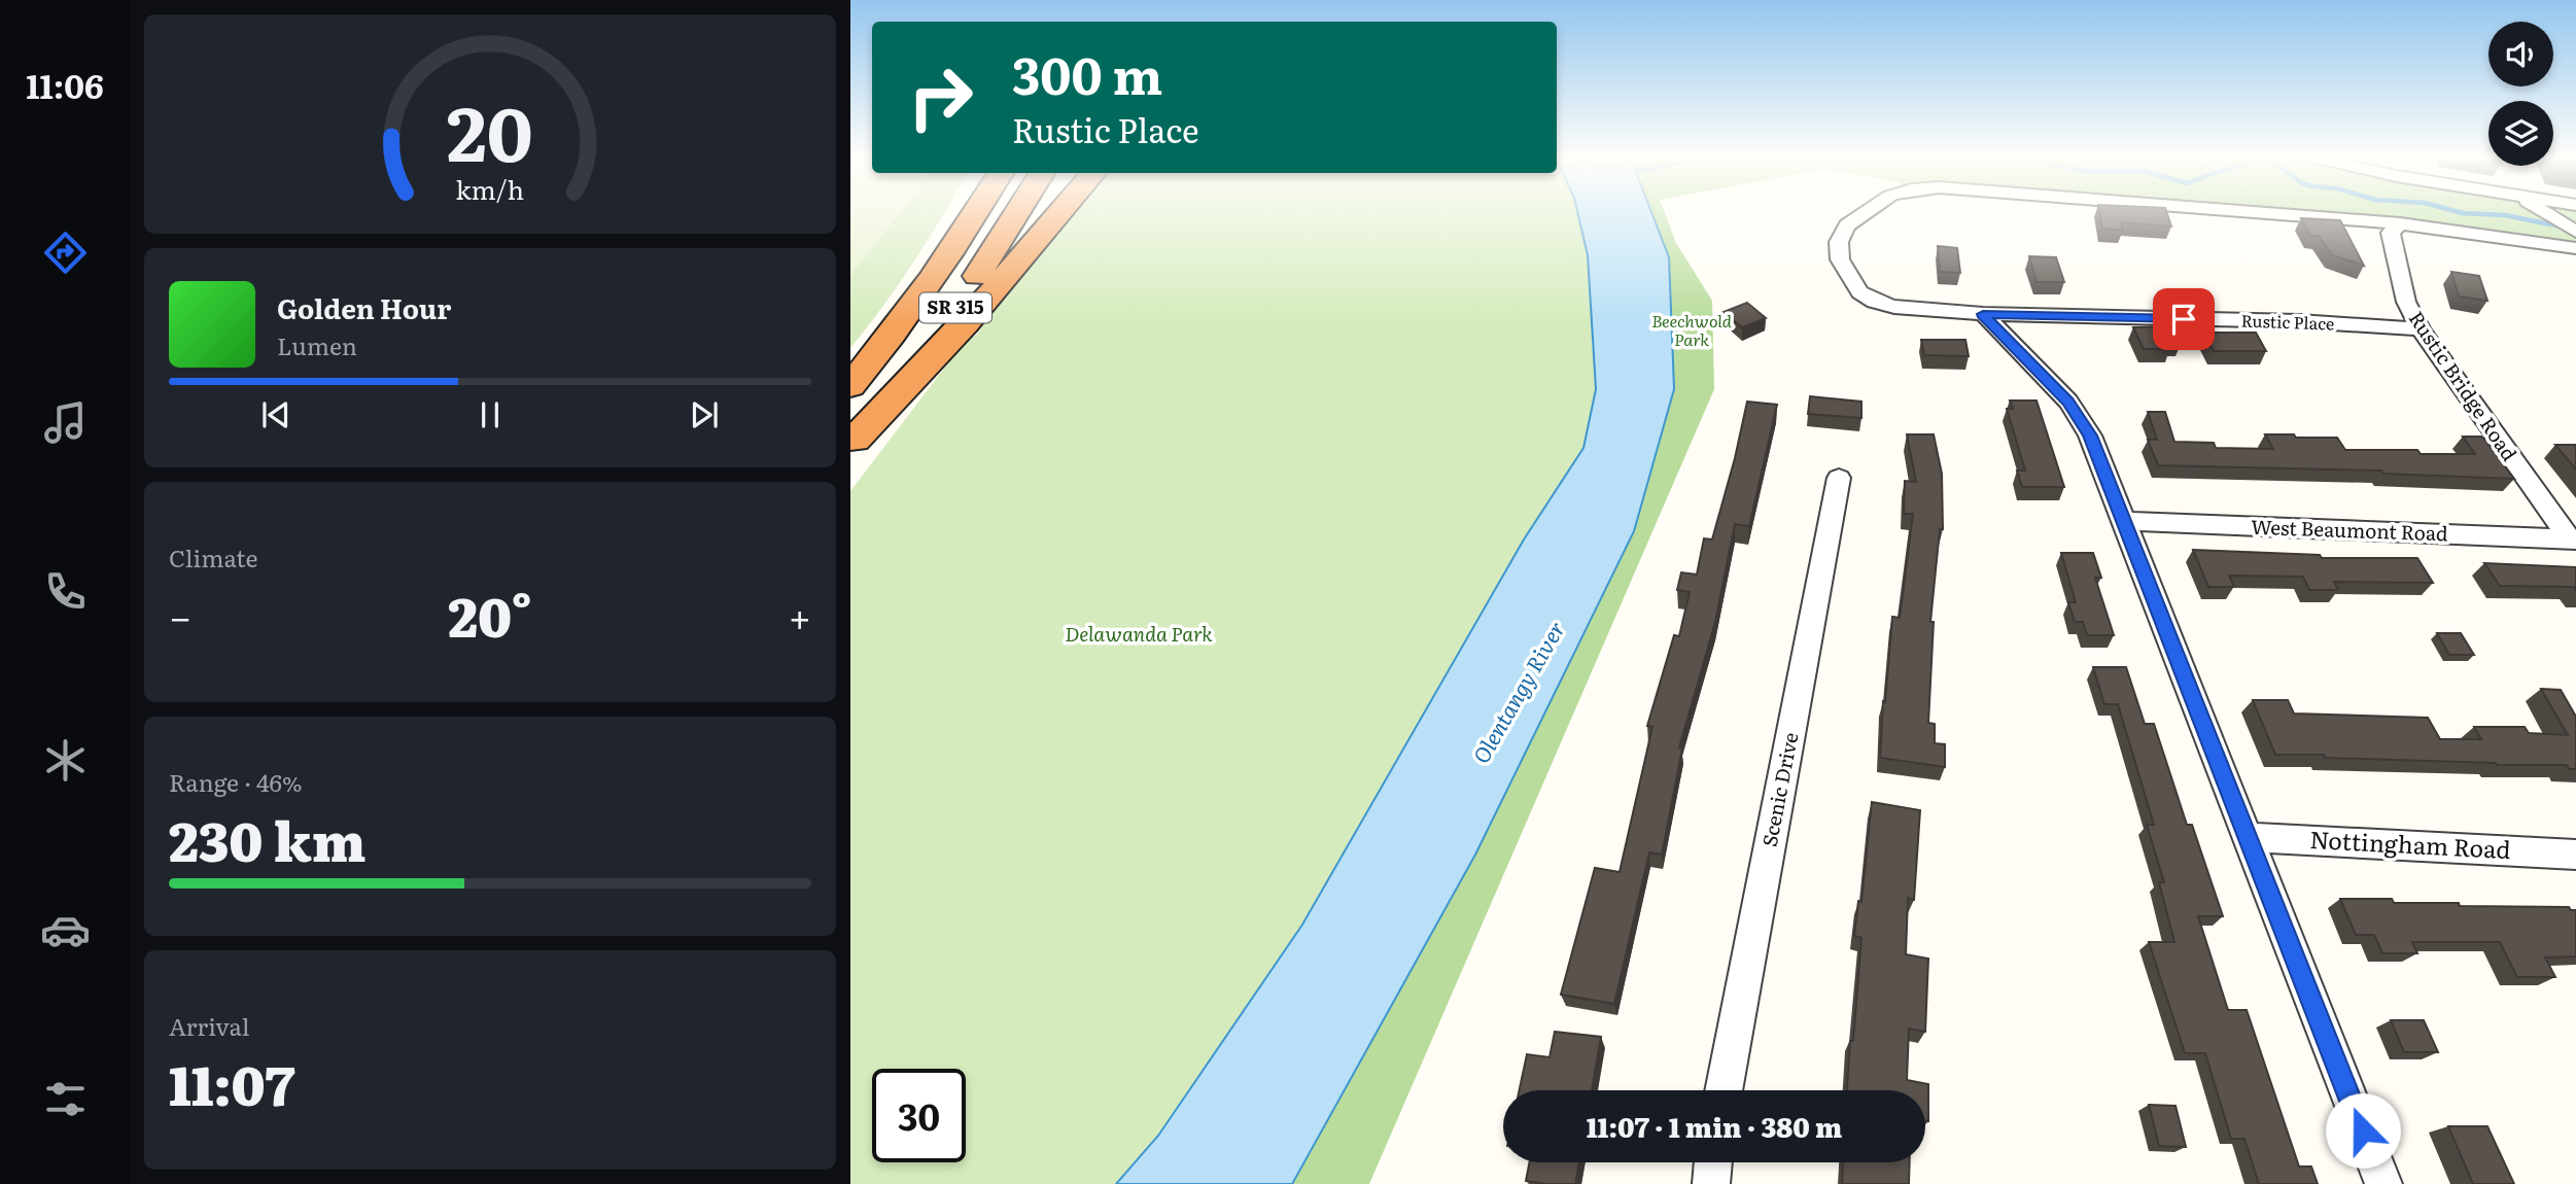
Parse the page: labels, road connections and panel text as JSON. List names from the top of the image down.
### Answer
{
  "streets": {
    "highway": ["SR 315"],
    "street": [
      "Rustic Place",
      "Rustic Bridge Road",
      "West Beaumont Road",
      "Scenic Drive",
      "Nottingham Road"
    ]
  },
  "crossings": [
    ["Rustic Place", "Rustic Bridge Road"],
    ["Rustic Bridge Road", "West Beaumont Road"]
  ],
  "water": ["Olentangy River"],
  "parks": ["Beechwold Park", "Delawanda Park"],
  "page": {
    "tabs": "11:06",
    "turn": ["300 m", "Rustic Place"],
    "song": ["Golden Hour", "Lumen"],
    "tile": [
      "Climate",
      ["Range · 46%", "230 km"],
      ["Arrival", "11:07"]
    ],
    "heat": ["−", "20°", "+"],
    "limit": "30",
    "trip": "11:07 · 1 min · 380 m",
    "gauge": ["20", "km/h"]
  }
}
